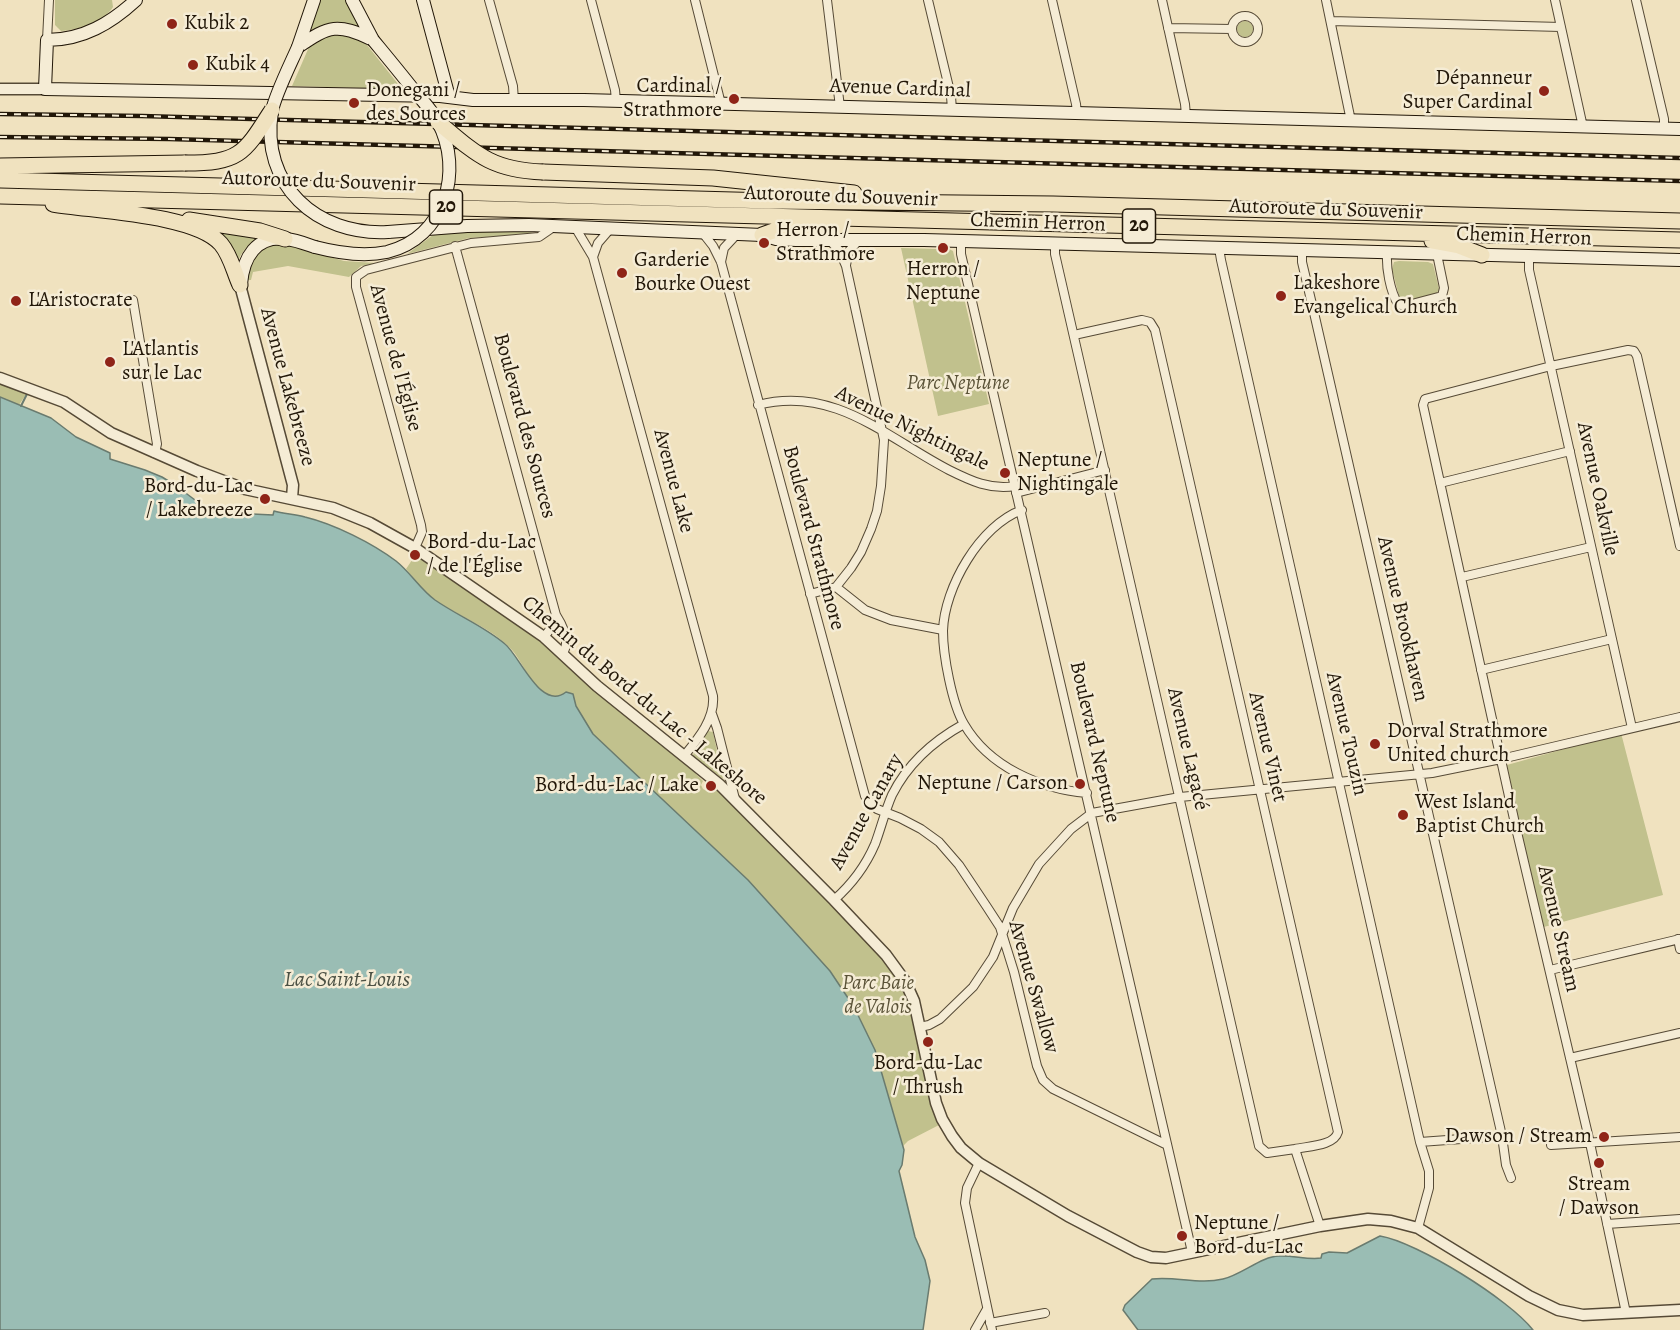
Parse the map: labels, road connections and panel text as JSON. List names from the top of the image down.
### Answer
{
  "streets": {
    "highway": ["Autoroute du Souvenir", "20"],
    "main road": ["Avenue Cardinal", "Chemin Herron"],
    "street": [
      "Avenue de l'Église",
      "Avenue Lakebreeze",
      "Boulevard des Sources",
      "Avenue Nightingale",
      "Avenue Lake",
      "Avenue Oakville",
      "Boulevard Strathmore",
      "Avenue Brookhaven",
      "Chemin du Bord-du-Lac - Lakeshore",
      "Avenue Touzin",
      "Boulevard Neptune",
      "Avenue Vinet",
      "Avenue Lagacé",
      "Avenue Canary",
      "Avenue Stream",
      "Avenue Swallow"
    ]
  },
  "crossings": [
    ["Chemin Herron", "Avenue Lake"],
    ["Chemin Herron", "Avenue Oakville"],
    ["Chemin Herron", "Boulevard Strathmore"],
    ["Chemin Herron", "Avenue Brookhaven"],
    ["Chemin Herron", "Avenue Touzin"],
    ["Chemin Herron", "Boulevard Neptune"],
    ["Chemin Herron", "Avenue Lagacé"],
    ["Avenue de l'Église", "Boulevard des Sources"],
    ["Avenue de l'Église", "Chemin du Bord-du-Lac - Lakeshore"],
    ["Avenue Lakebreeze", "Chemin du Bord-du-Lac - Lakeshore"],
    ["Boulevard des Sources", "Chemin du Bord-du-Lac - Lakeshore"],
    ["Avenue Nightingale", "Boulevard Strathmore"],
    ["Avenue Nightingale", "Boulevard Neptune"],
    ["Avenue Nightingale", "Avenue Lagacé"],
    ["Avenue Lake", "Chemin du Bord-du-Lac - Lakeshore"],
    ["Avenue Oakville", "Avenue Stream"],
    ["Boulevard Strathmore", "Avenue Canary"],
    ["Boulevard Strathmore", "Avenue Swallow"],
    ["Chemin du Bord-du-Lac - Lakeshore", "Avenue Touzin"],
    ["Chemin du Bord-du-Lac - Lakeshore", "Boulevard Neptune"],
    ["Chemin du Bord-du-Lac - Lakeshore", "Avenue Canary"],
    ["Chemin du Bord-du-Lac - Lakeshore", "Avenue Stream"],
    ["Boulevard Neptune", "Avenue Swallow"],
    ["Avenue Vinet", "Avenue Lagacé"],
    ["Avenue Canary", "Avenue Swallow"]
  ],
  "water": ["Lac Saint-Louis"],
  "parks": ["Parc Neptune", "Parc Baie de Valois"],
  "places": [
    "Kubik 2",
    "Kubik 4",
    "Dépanneur Super Cardinal",
    "Cardinal / Strathmore",
    "Donegani / des Sources",
    "Herron / Strathmore",
    "Herron / Neptune",
    "Garderie Bourke Ouest",
    "Lakeshore Evangelical Church",
    "L'Aristocrate",
    "L'Atlantis sur le Lac",
    "Neptune / Nightingale",
    "Bord-du-Lac / Lakebreeze",
    "Bord-du-Lac / de l'Église",
    "Dorval Strathmore United church",
    "Neptune / Carson",
    "Bord-du-Lac / Lake",
    "West Island Baptist Church",
    "Bord-du-Lac / Thrush",
    "Dawson / Stream",
    "Stream / Dawson",
    "Neptune / Bord-du-Lac"
  ]
}
